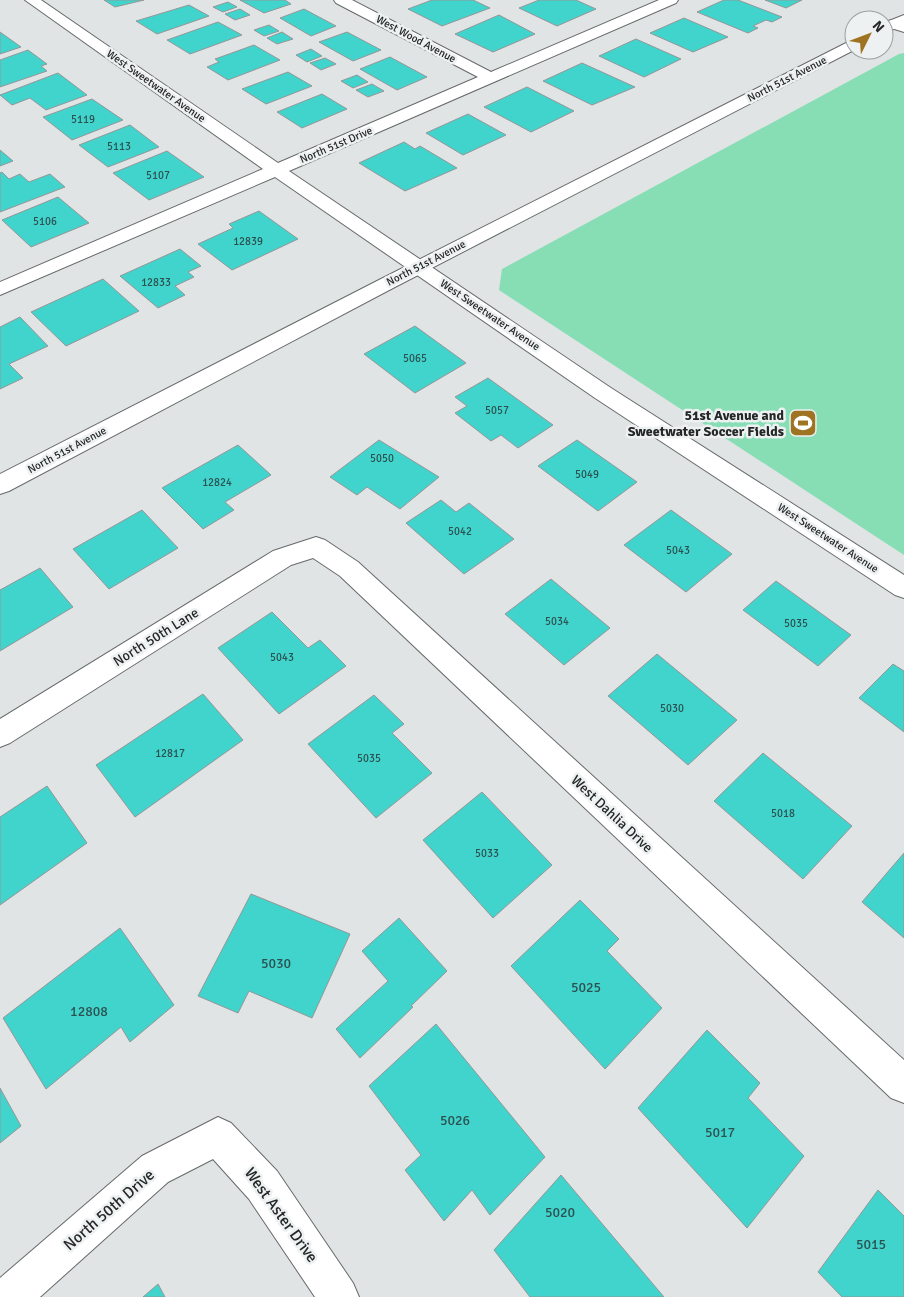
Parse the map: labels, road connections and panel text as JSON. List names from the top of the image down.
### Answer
{
  "streets": {
    "street": [
      "West Wood Avenue",
      "North 51st Avenue",
      "West Sweetwater Avenue",
      "North 51st Drive",
      "North 50th Lane",
      "West Dahlia Drive",
      "North 50th Drive",
      "West Aster Drive"
    ]
  },
  "crossings": [
    ["West Wood Avenue", "North 51st Drive"],
    ["North 51st Avenue", "West Sweetwater Avenue"],
    ["West Sweetwater Avenue", "North 51st Drive"],
    ["North 50th Lane", "West Dahlia Drive"],
    ["North 50th Drive", "West Aster Drive"]
  ],
  "places": {
    "sports": ["51st Avenue and Sweetwater Soccer Fields"]
  },
  "house_numbers": [
    "5119",
    "5113",
    "5107",
    "5106",
    "12839",
    "12833",
    "5065",
    "5057",
    "5050",
    "5049",
    "12824",
    "5042",
    "5043",
    "5034",
    "5035",
    "5043",
    "5030",
    "12817",
    "5035",
    "5018",
    "5033",
    "5030",
    "5025",
    "12808",
    "5026",
    "5017",
    "5020",
    "5015"
  ],
  "north": "top right"
}
